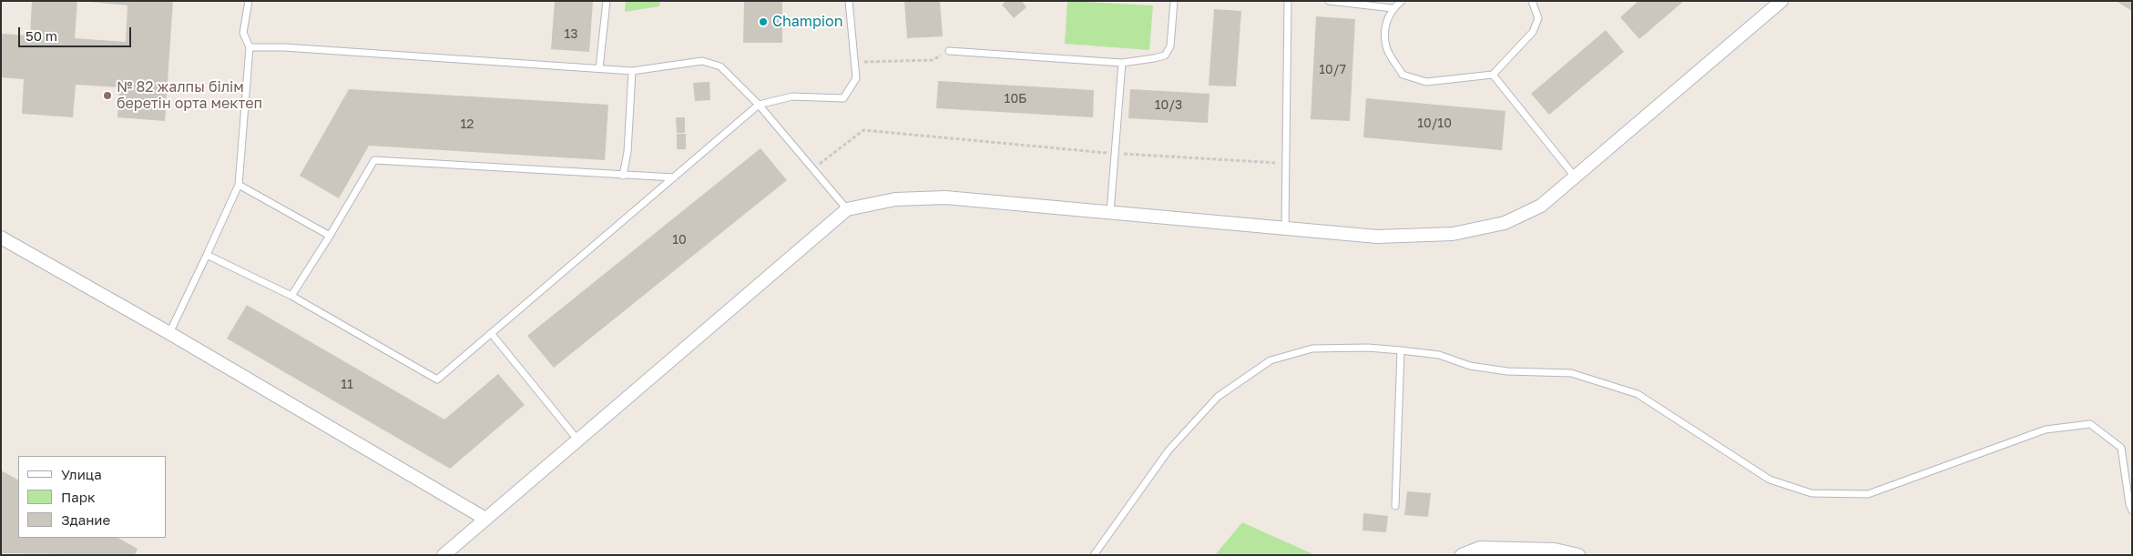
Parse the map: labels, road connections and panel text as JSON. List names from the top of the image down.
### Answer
{
  "places": ["Champion", "№ 82 жалпы білім беретін орта мектеп"],
  "house_numbers": [
    "13",
    "10/7",
    "10Б",
    "10/3",
    "10/10",
    "12",
    "10",
    "11"
  ],
  "legend": ["Улица", "Парк", "Здание"],
  "scale_bar": "50 m"
}
